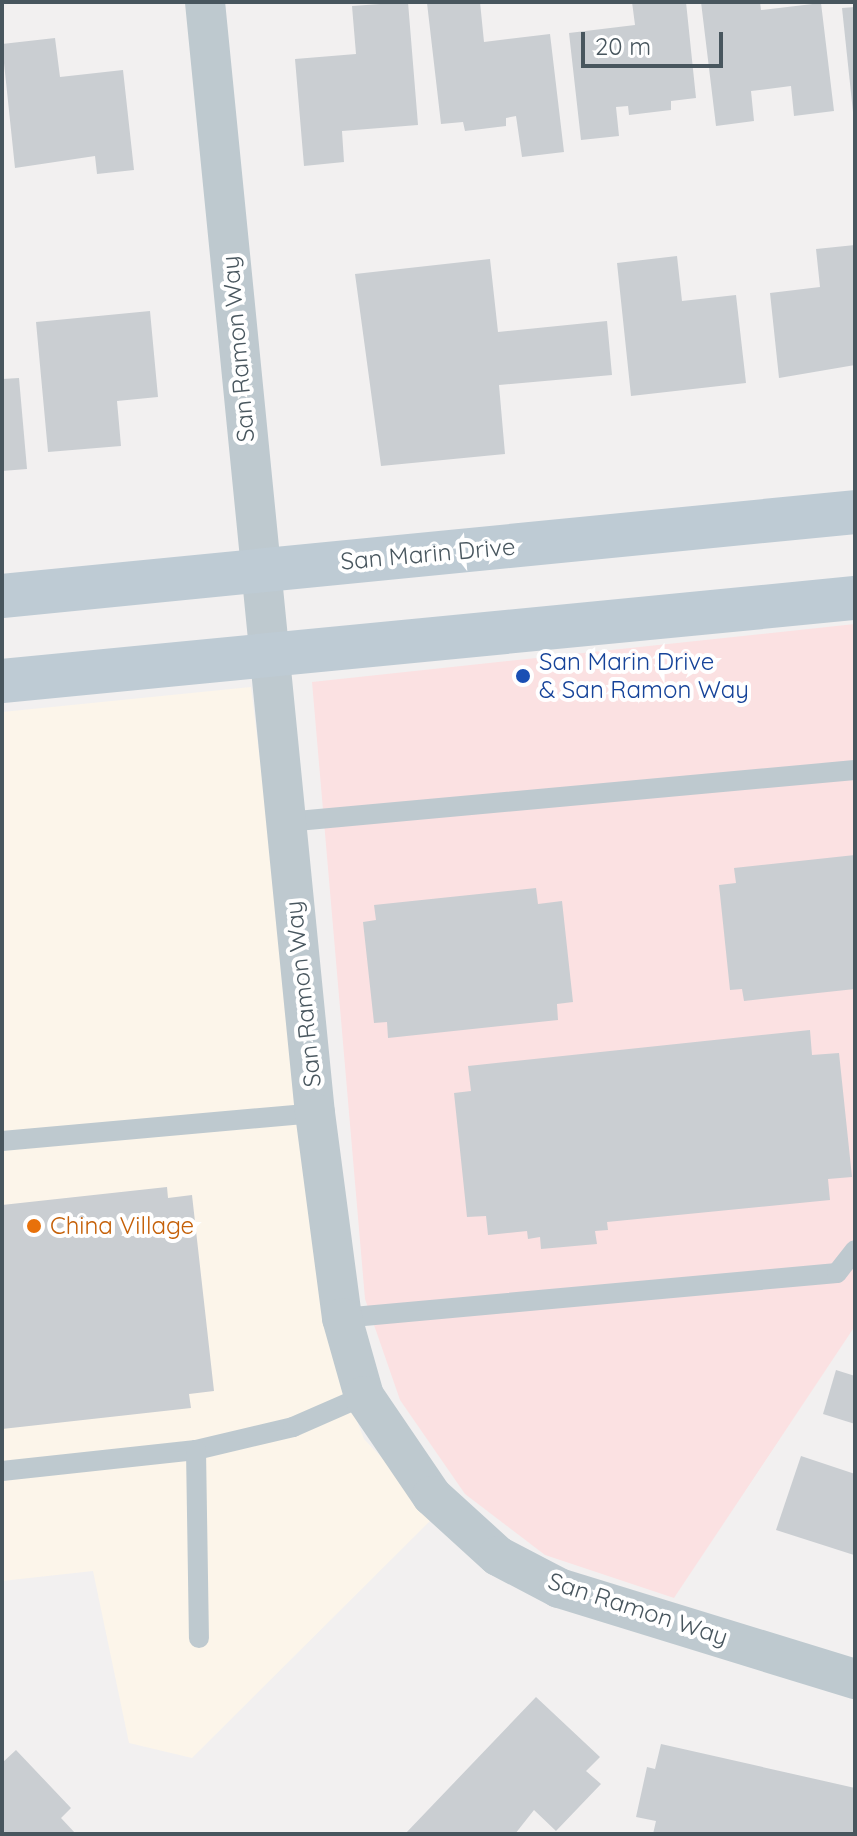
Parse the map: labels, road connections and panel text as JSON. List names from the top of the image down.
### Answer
{
  "streets": {
    "main road": ["San Marin Drive"],
    "street": ["San Ramon Way"]
  },
  "crossings": [
    ["San Ramon Way", "San Marin Drive"]
  ],
  "places": ["San Marin Drive & San Ramon Way", "China Village"],
  "scale_bar": "20 m"
}
